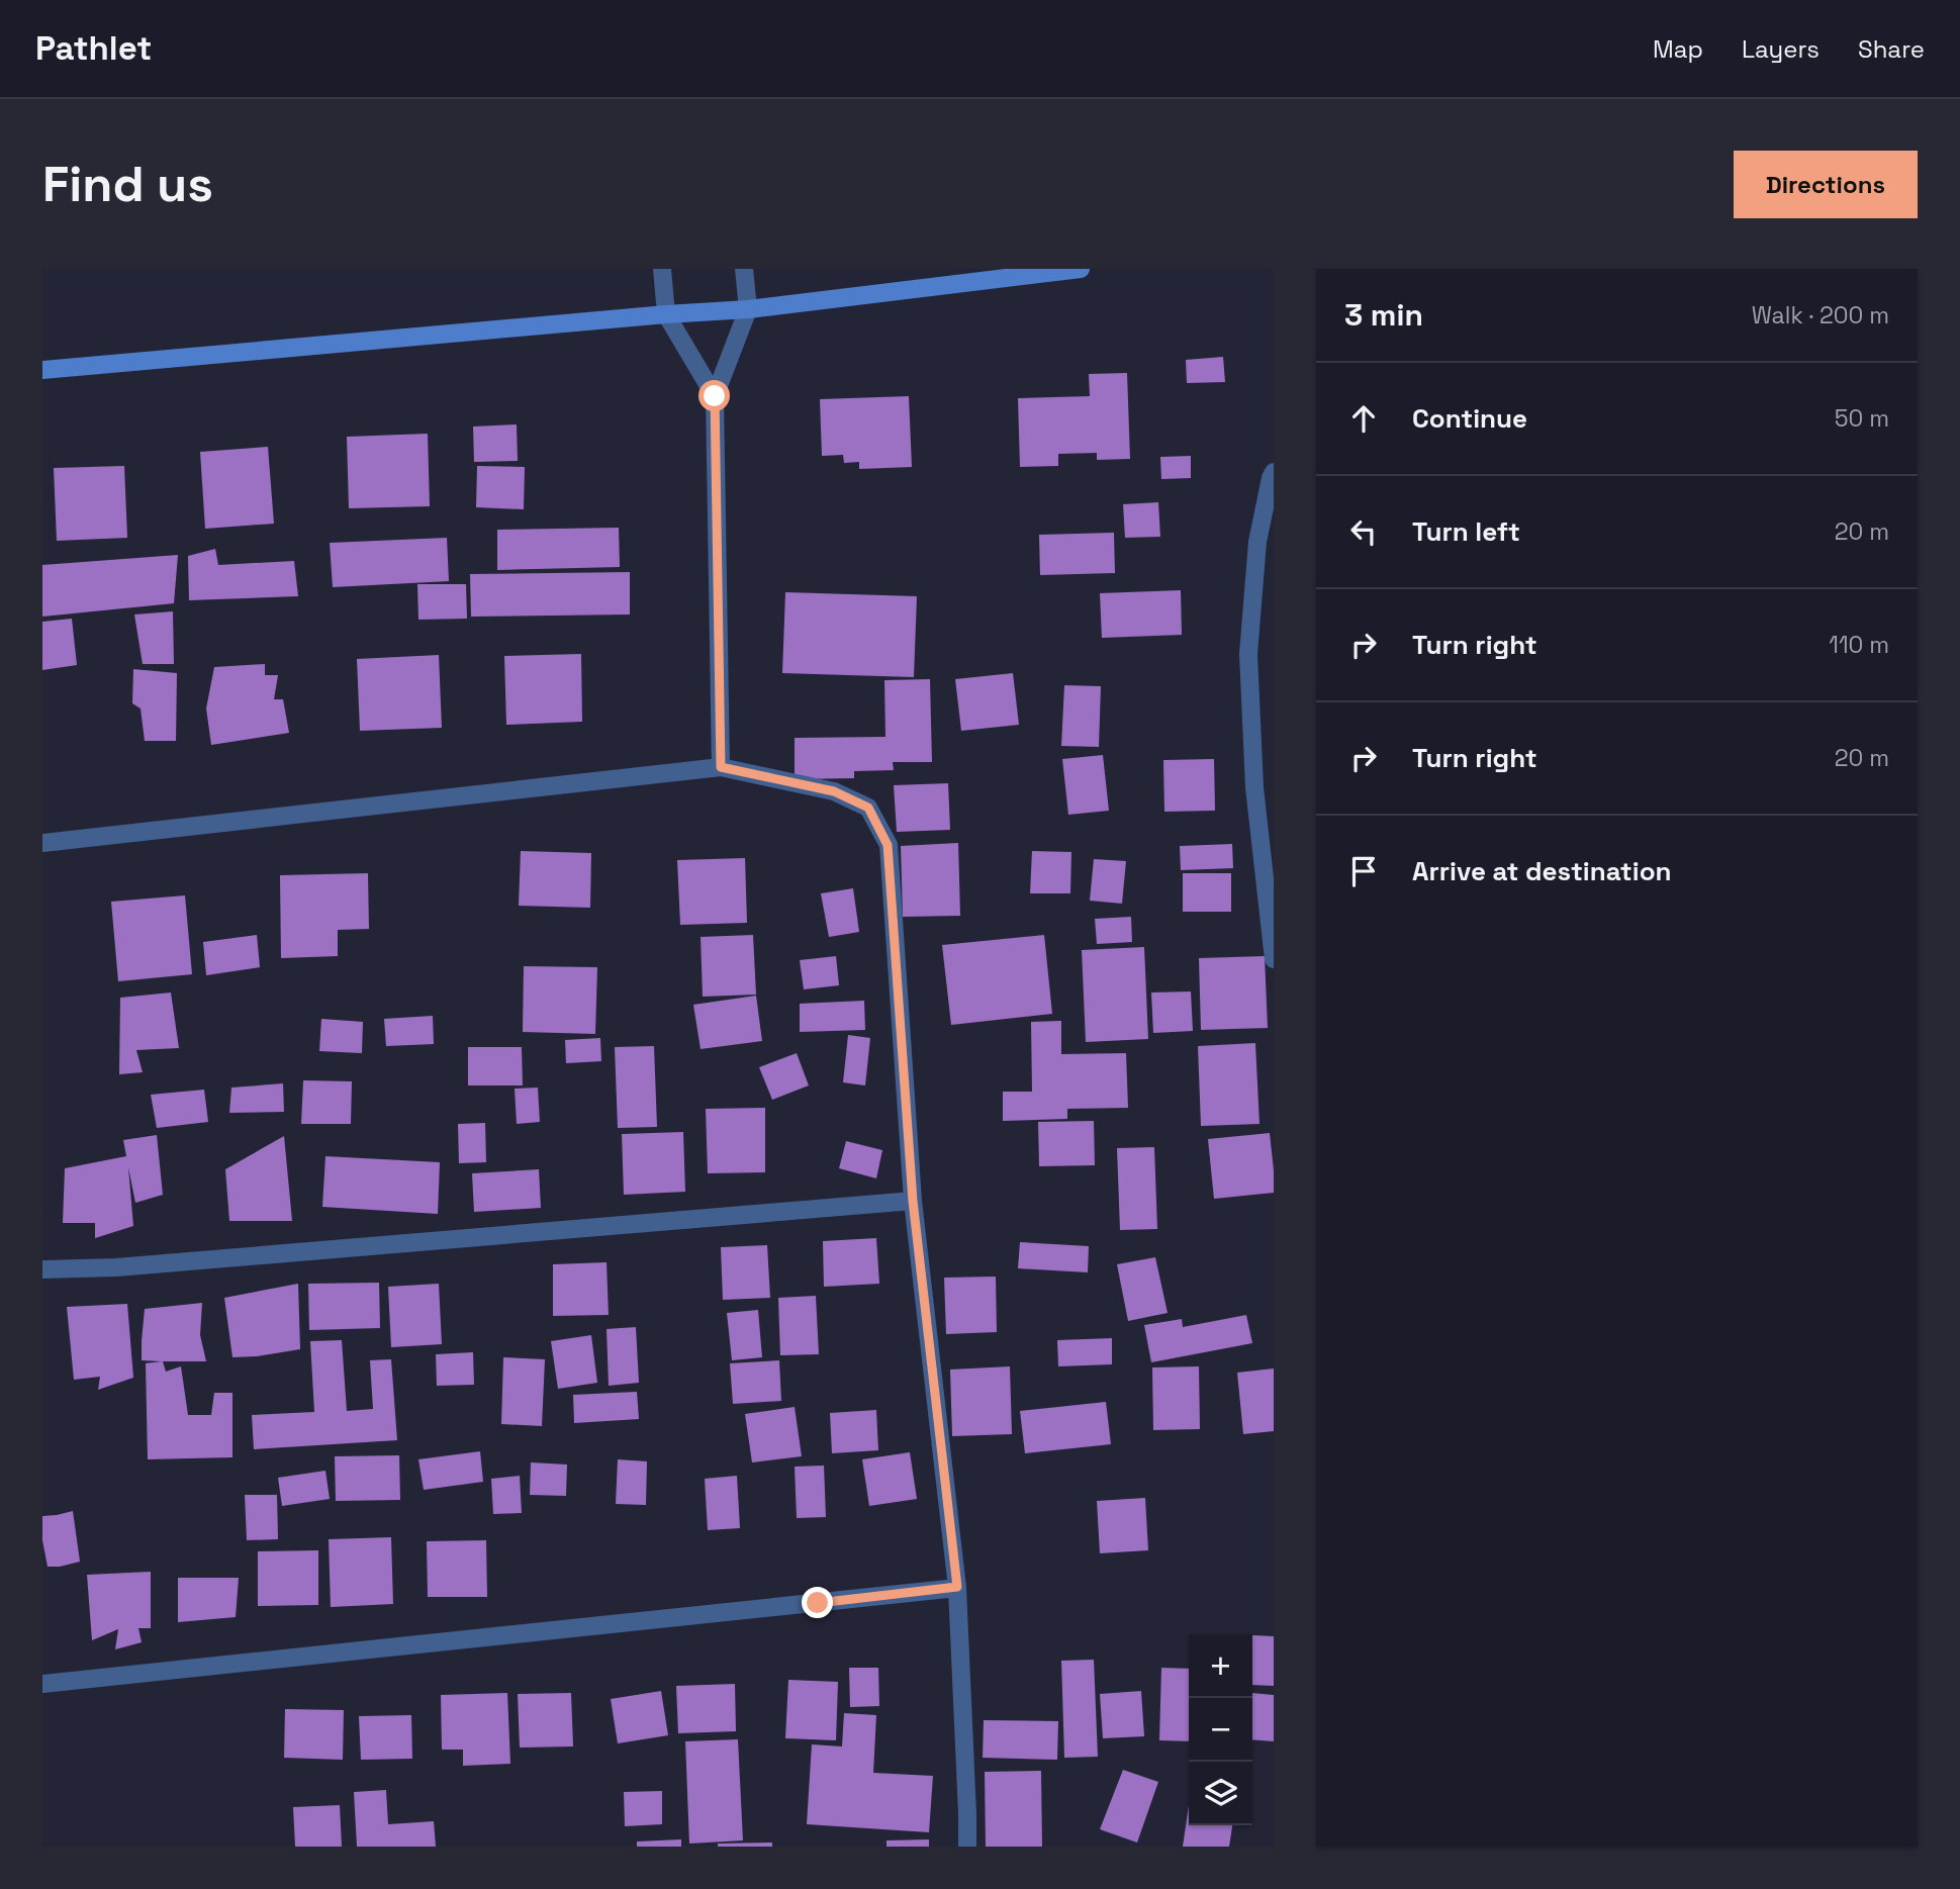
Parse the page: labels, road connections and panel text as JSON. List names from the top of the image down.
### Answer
{
  "page": {
    "header": "Pathlet",
    "nav": ["Map", "Layers", "Share"],
    "buttons": "Directions",
    "title": "Find us",
    "heading": ["3 min", "Walk · 200 m"],
    "list": [
      ["Continue", "50 m"],
      ["Turn left", "20 m"],
      ["Turn right", "110 m"],
      ["Turn right", "20 m"],
      "Arrive at destination"
    ],
    "map_buttons": ["+", "−"]
  }
}
